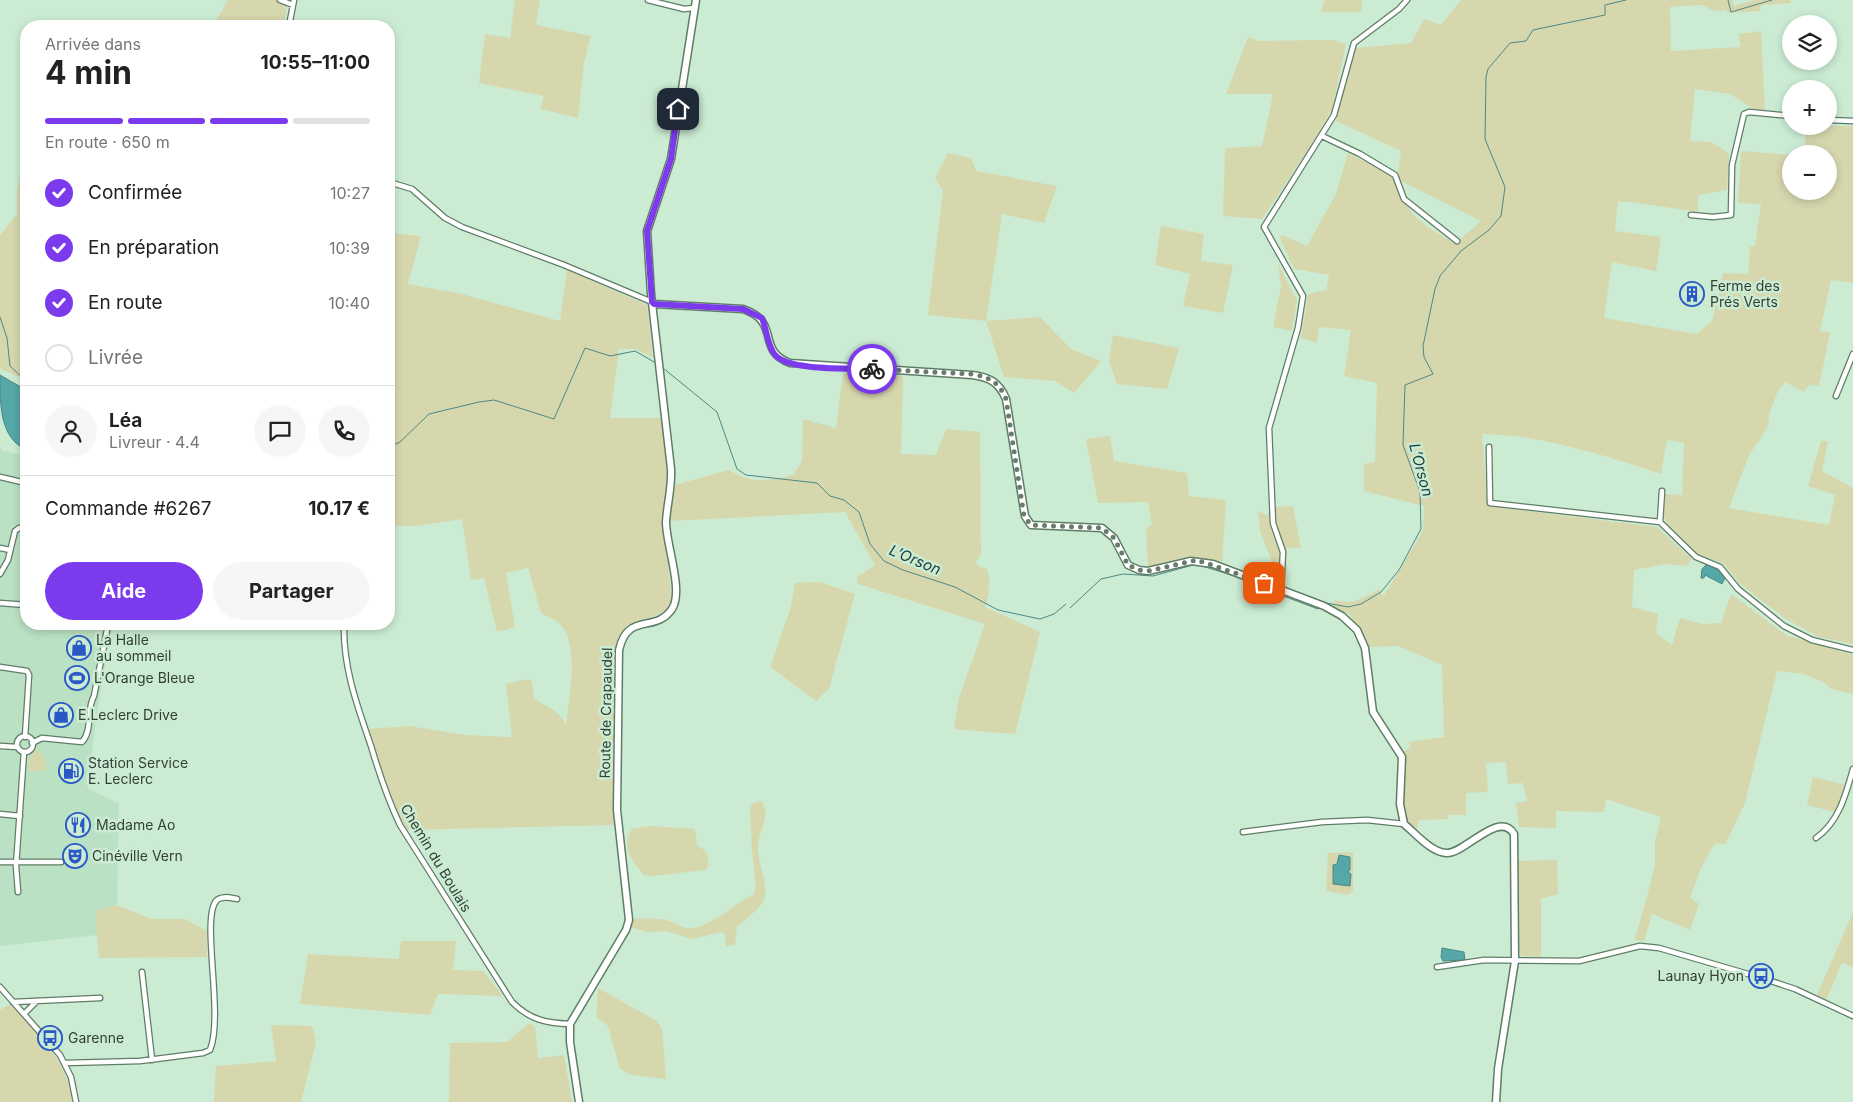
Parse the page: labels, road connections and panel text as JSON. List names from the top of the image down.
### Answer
{
  "streets": {
    "street": ["Route de Crapaudel", "Chemin du Boulais"]
  },
  "crossings": [
    ["Route de Crapaudel", "Chemin du Boulais"]
  ],
  "water": ["L’Orson"],
  "places": {
    "building": ["Ferme des Prés Verts"],
    "shop": ["La Halle au sommeil", "E.Leclerc Drive"],
    "sports": ["L'Orange Bleue"],
    "fuel station": ["Station Service E. Leclerc"],
    "restaurant": ["Madame Ao"],
    "theatre": ["Cinéville Vern"],
    "bus stop": ["Launay Hyon", "Garenne"]
  },
  "page": {
    "map_buttons": ["+", "−"],
    "heading": ["4 min", "Arrivée dans", "10:55–11:00"],
    "panel": [
      "Léa",
      "Livreur · 4.4",
      "Commande #6267",
      "10.17 €"
    ],
    "bar": "En route · 650 m",
    "list": [
      ["Confirmée", "10:27"],
      ["En préparation", "10:39"],
      ["En route", "10:40"],
      "Livrée"
    ],
    "buttons": ["Aide", "Partager"]
  }
}
